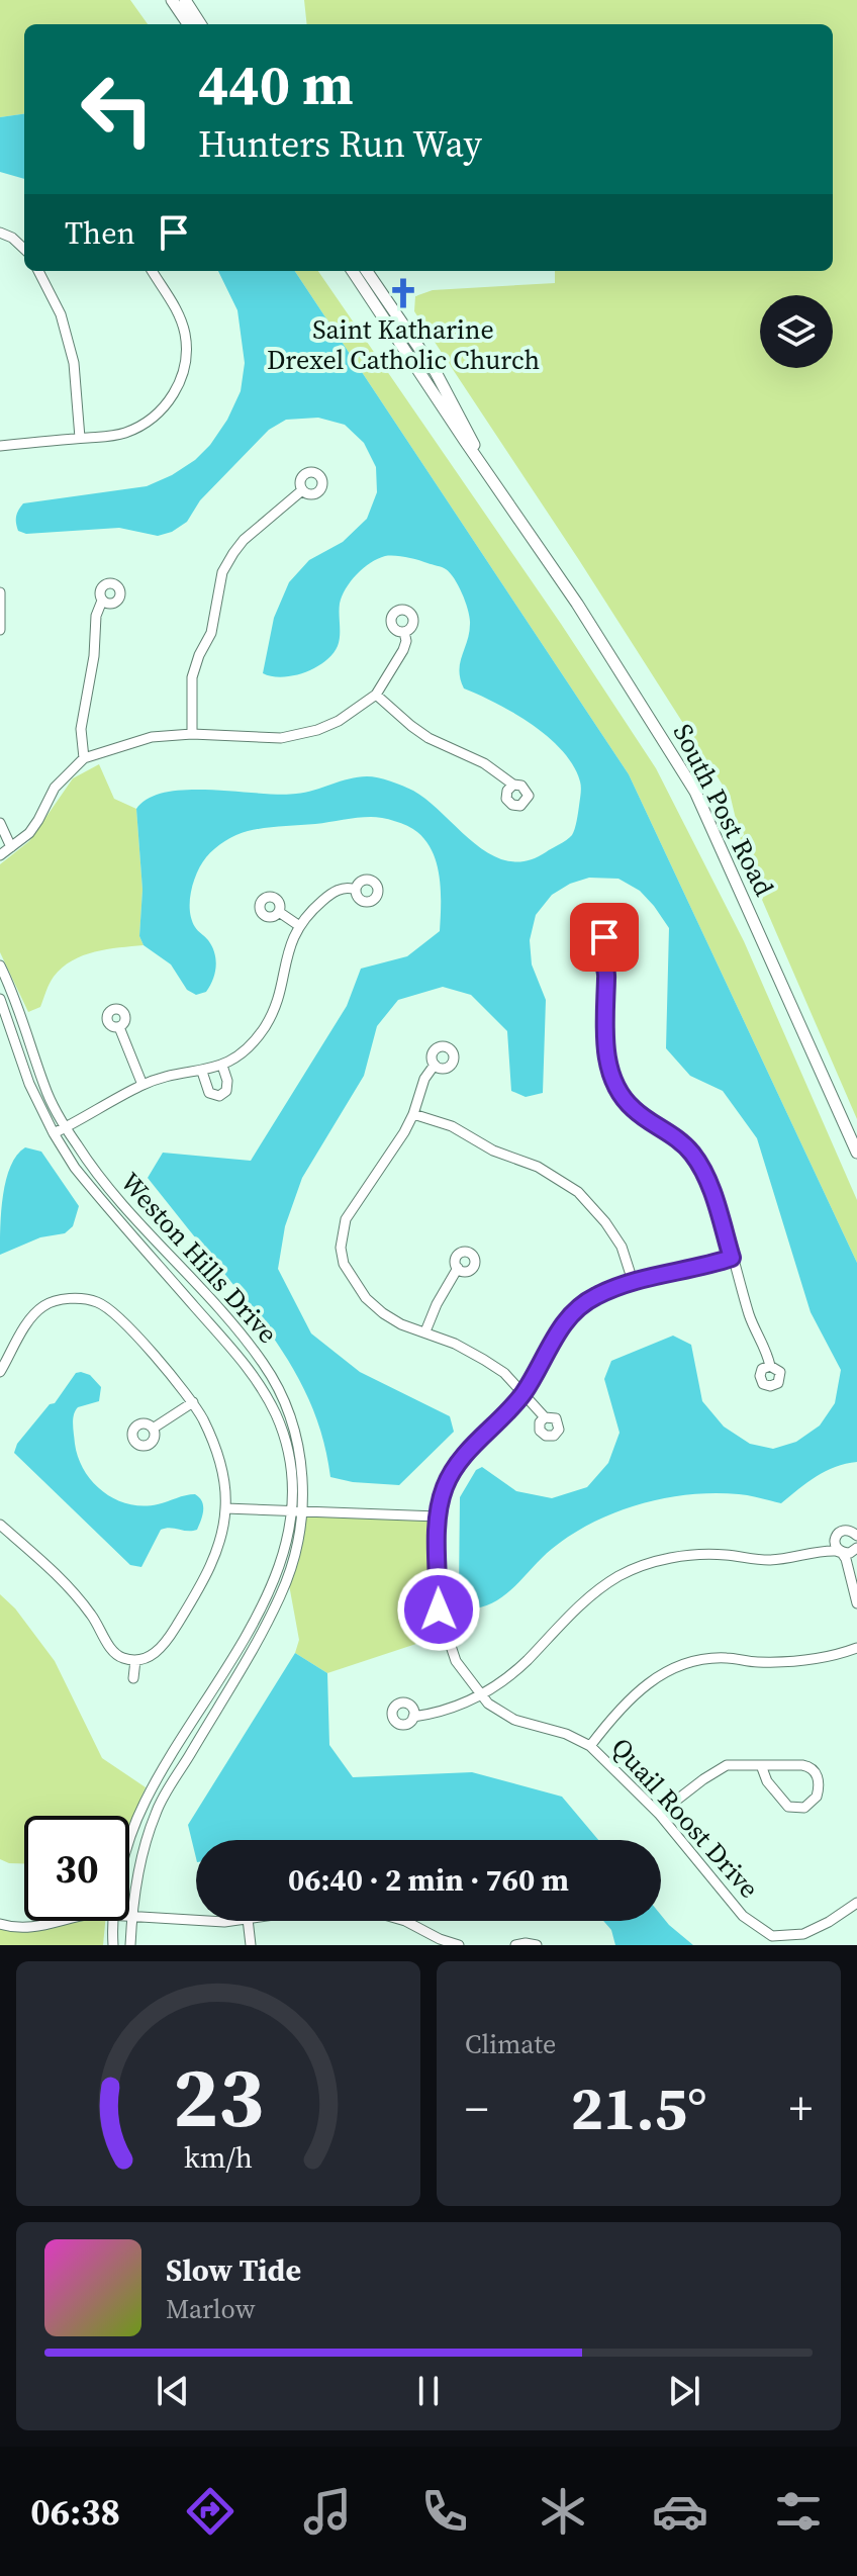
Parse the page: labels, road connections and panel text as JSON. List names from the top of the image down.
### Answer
{
  "streets": {
    "street": ["South Post Road", "Weston Hills Drive", "Quail Roost Drive"]
  },
  "places": {
    "church": ["Saint Katharine Drexel Catholic Church"]
  },
  "page": {
    "turn": ["440 m", "Hunters Run Way"],
    "then": "Then",
    "limit": "30",
    "trip": "06:40 · 2 min · 760 m",
    "tile": "Climate",
    "heat": ["−", "21.5°", "+"],
    "song": ["Slow Tide", "Marlow"],
    "tabs": "06:38",
    "gauge": ["23", "km/h"]
  }
}
